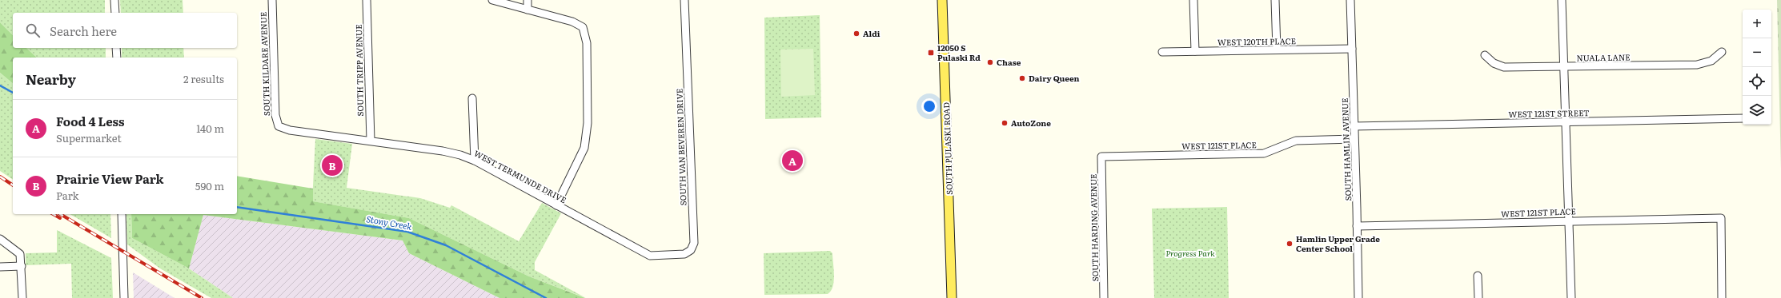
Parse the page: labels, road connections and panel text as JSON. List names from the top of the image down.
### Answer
{
  "streets": {
    "main road": ["SOUTH PULASKI ROAD"],
    "street": [
      "WEST 120TH PLACE",
      "NUALA LANE",
      "SOUTH KILDARE AVENUE",
      "SOUTH TRIPP AVENUE",
      "WEST 121ST STREET",
      "WEST 121ST PLACE",
      "SOUTH VAN BEVEREN DRIVE",
      "SOUTH HAMLIN AVENUE",
      "WEST TERMUNDE DRIVE",
      "SOUTH HARDING AVENUE"
    ]
  },
  "crossings": [
    ["WEST 120TH PLACE", "SOUTH HAMLIN AVENUE"],
    ["SOUTH KILDARE AVENUE", "WEST TERMUNDE DRIVE"],
    ["SOUTH TRIPP AVENUE", "WEST TERMUNDE DRIVE"],
    ["WEST 121ST STREET", "SOUTH HAMLIN AVENUE"],
    ["WEST 121ST PLACE", "SOUTH HAMLIN AVENUE"],
    ["WEST 121ST PLACE", "SOUTH HARDING AVENUE"],
    ["SOUTH VAN BEVEREN DRIVE", "WEST TERMUNDE DRIVE"]
  ],
  "water": ["Stony Creek"],
  "parks": ["Progress Park"],
  "places": {
    "other": [
      "Aldi",
      "Chase",
      "Dairy Queen",
      "AutoZone",
      "Hamlin Upper Grade Center School"
    ],
    "transit": ["12050 S Pulaski Rd"]
  },
  "page": {
    "map_buttons": ["+", "−"],
    "search": "Search here",
    "heading": ["Nearby", "2 results"],
    "list": [
      {
        "mark": "A",
        "name": "Food 4 Less",
        "note": "Supermarket",
        "value": "140 m"
      },
      {
        "mark": "B",
        "name": "Prairie View Park",
        "note": "Park",
        "value": "590 m"
      }
    ],
    "pins": ["A", "B"]
  }
}
